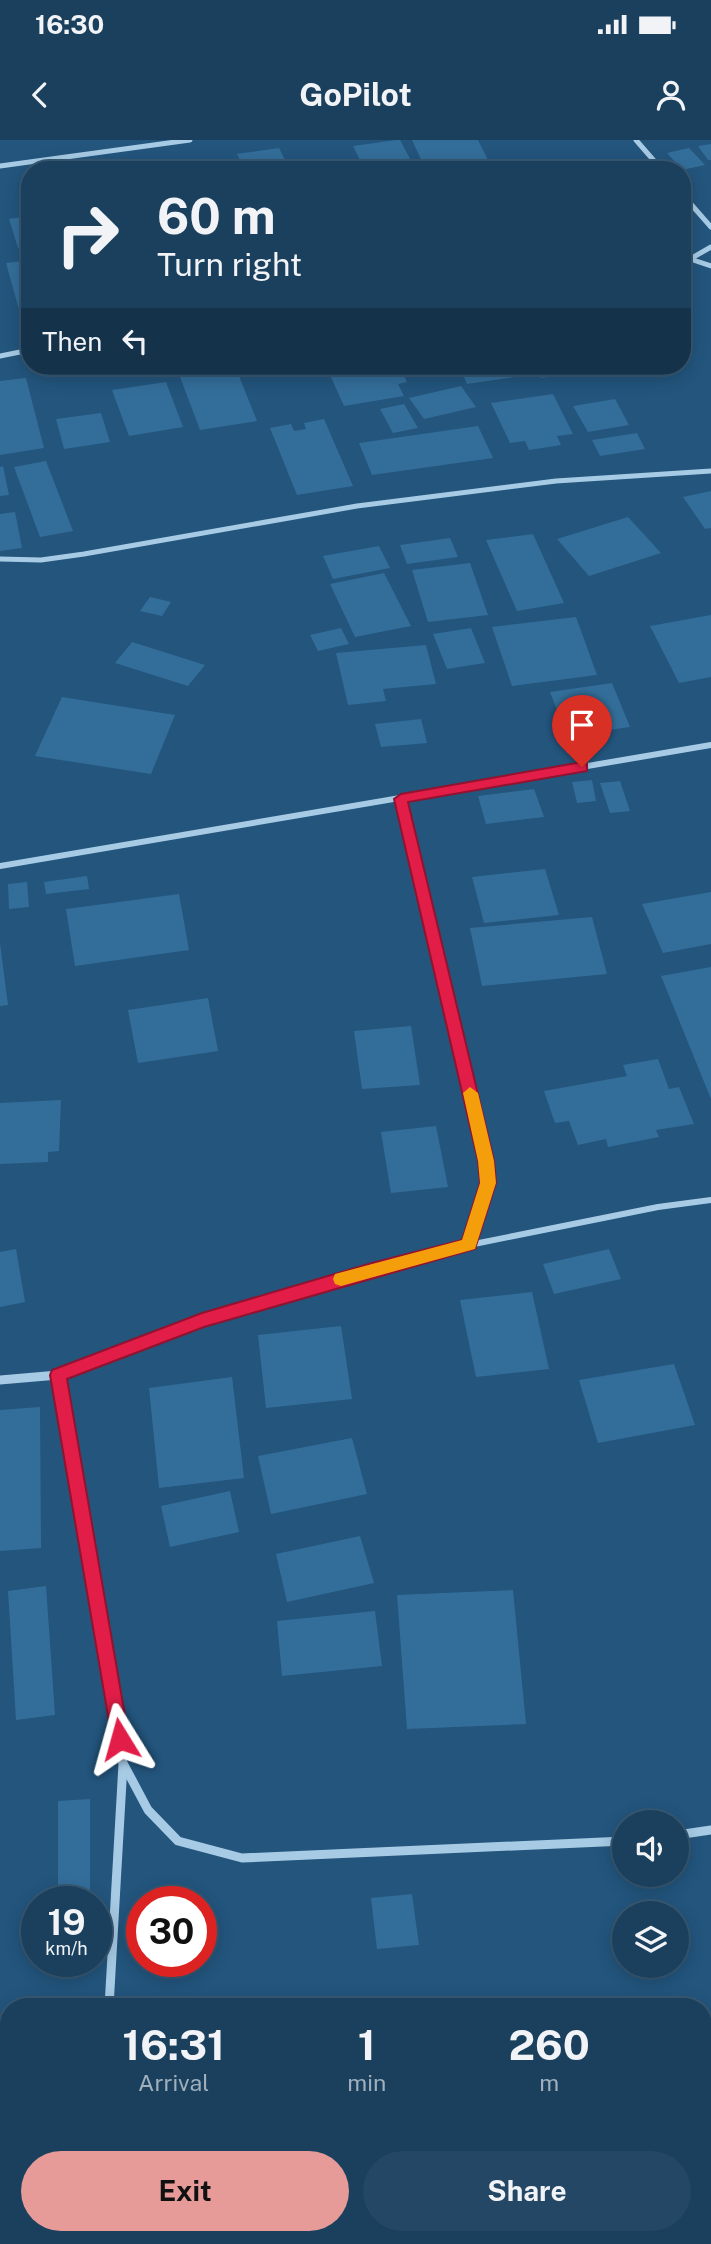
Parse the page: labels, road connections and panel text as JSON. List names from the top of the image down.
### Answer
{
  "page": {
    "status": "16:30",
    "header": "GoPilot",
    "turn": ["60 m", "Turn right"],
    "then": "Then",
    "speed": "19 km/h",
    "limit": "30",
    "eta": [
      "16:31",
      "Arrival",
      "1",
      "min",
      "260",
      "m"
    ],
    "buttons": ["Exit", "Share"]
  }
}
